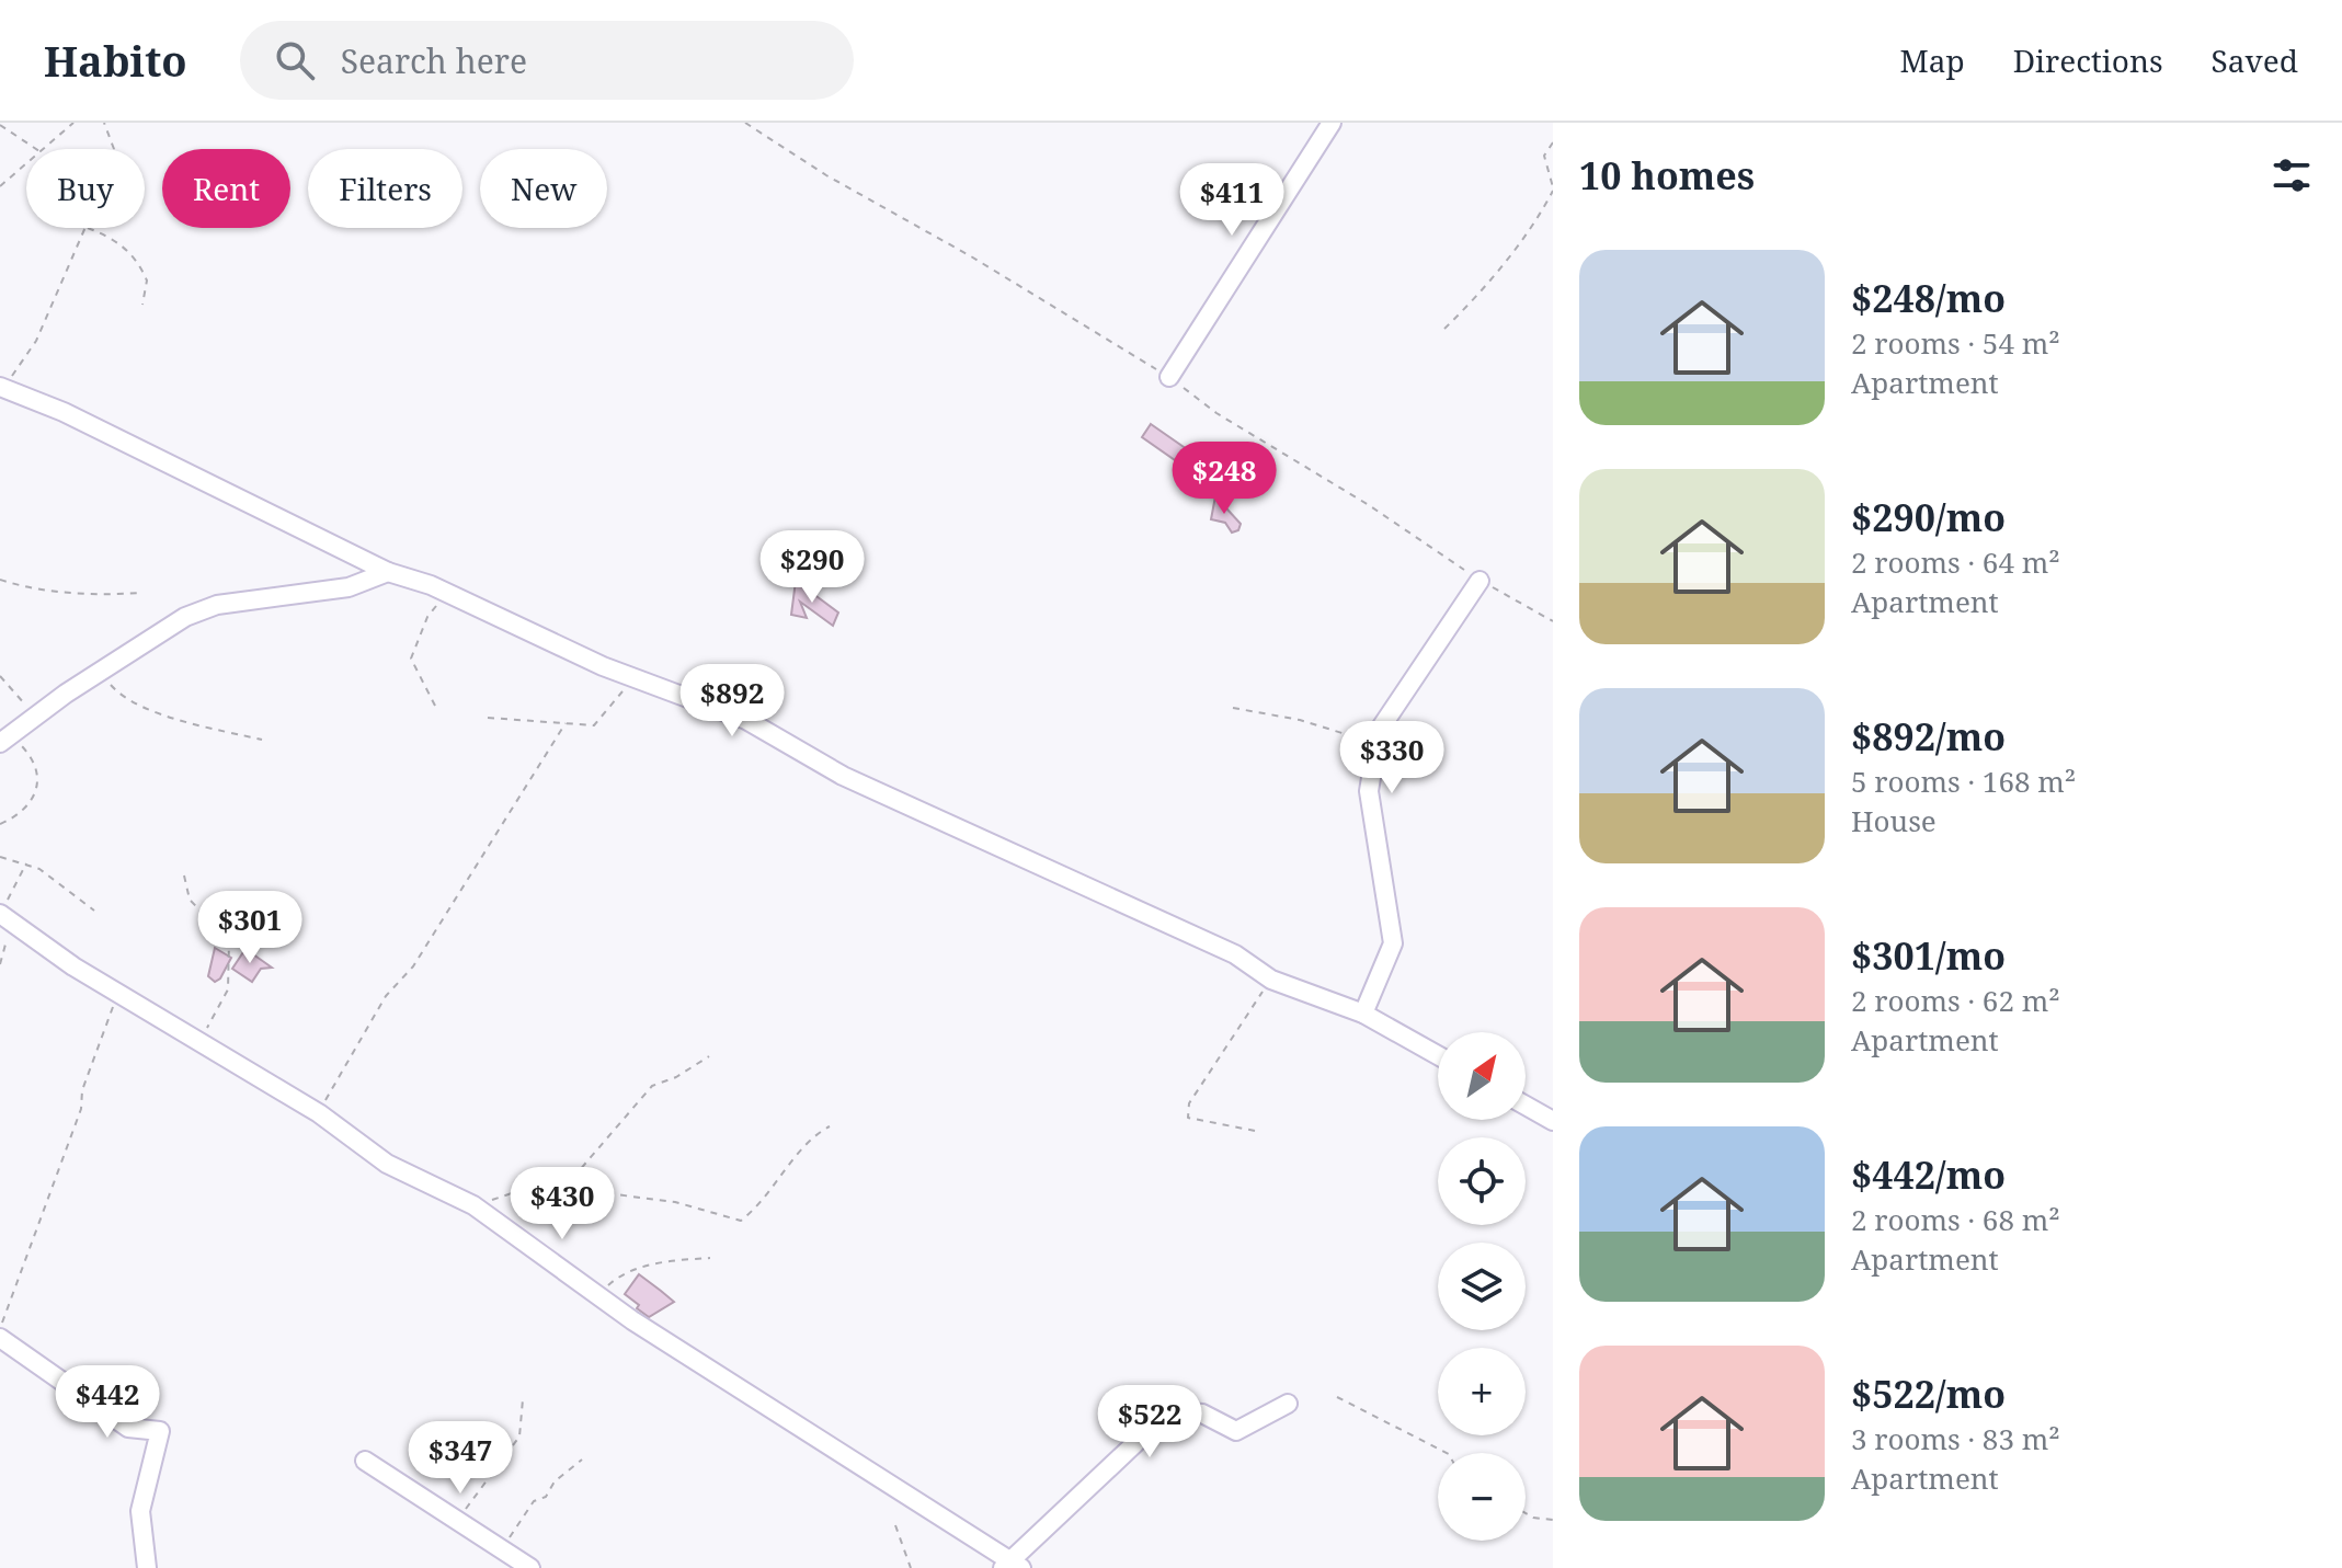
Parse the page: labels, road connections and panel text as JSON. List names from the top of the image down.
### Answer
{
  "north": "top right",
  "page": {
    "header": "Habito",
    "search": "Search here",
    "nav": ["Map", "Directions", "Saved"],
    "heading": "10 homes",
    "chip": [
      "Buy",
      "Rent",
      "Filters",
      "New"
    ],
    "price": [
      "$411",
      "$248",
      "$290",
      "$892",
      "$330",
      "$301",
      "$430",
      "$442",
      "$522",
      "$347"
    ],
    "list": [
      {
        "name": "$248/mo",
        "note": "2 rooms · 54 m² · Apartment"
      },
      {
        "name": "$290/mo",
        "note": "2 rooms · 64 m² · Apartment"
      },
      {
        "name": "$892/mo",
        "note": "5 rooms · 168 m² · House"
      },
      {
        "name": "$301/mo",
        "note": "2 rooms · 62 m² · Apartment"
      },
      {
        "name": "$442/mo",
        "note": "2 rooms · 68 m² · Apartment"
      },
      {
        "name": "$522/mo",
        "note": "3 rooms · 83 m² · Apartment"
      }
    ],
    "map_buttons": ["+", "−"]
  }
}
